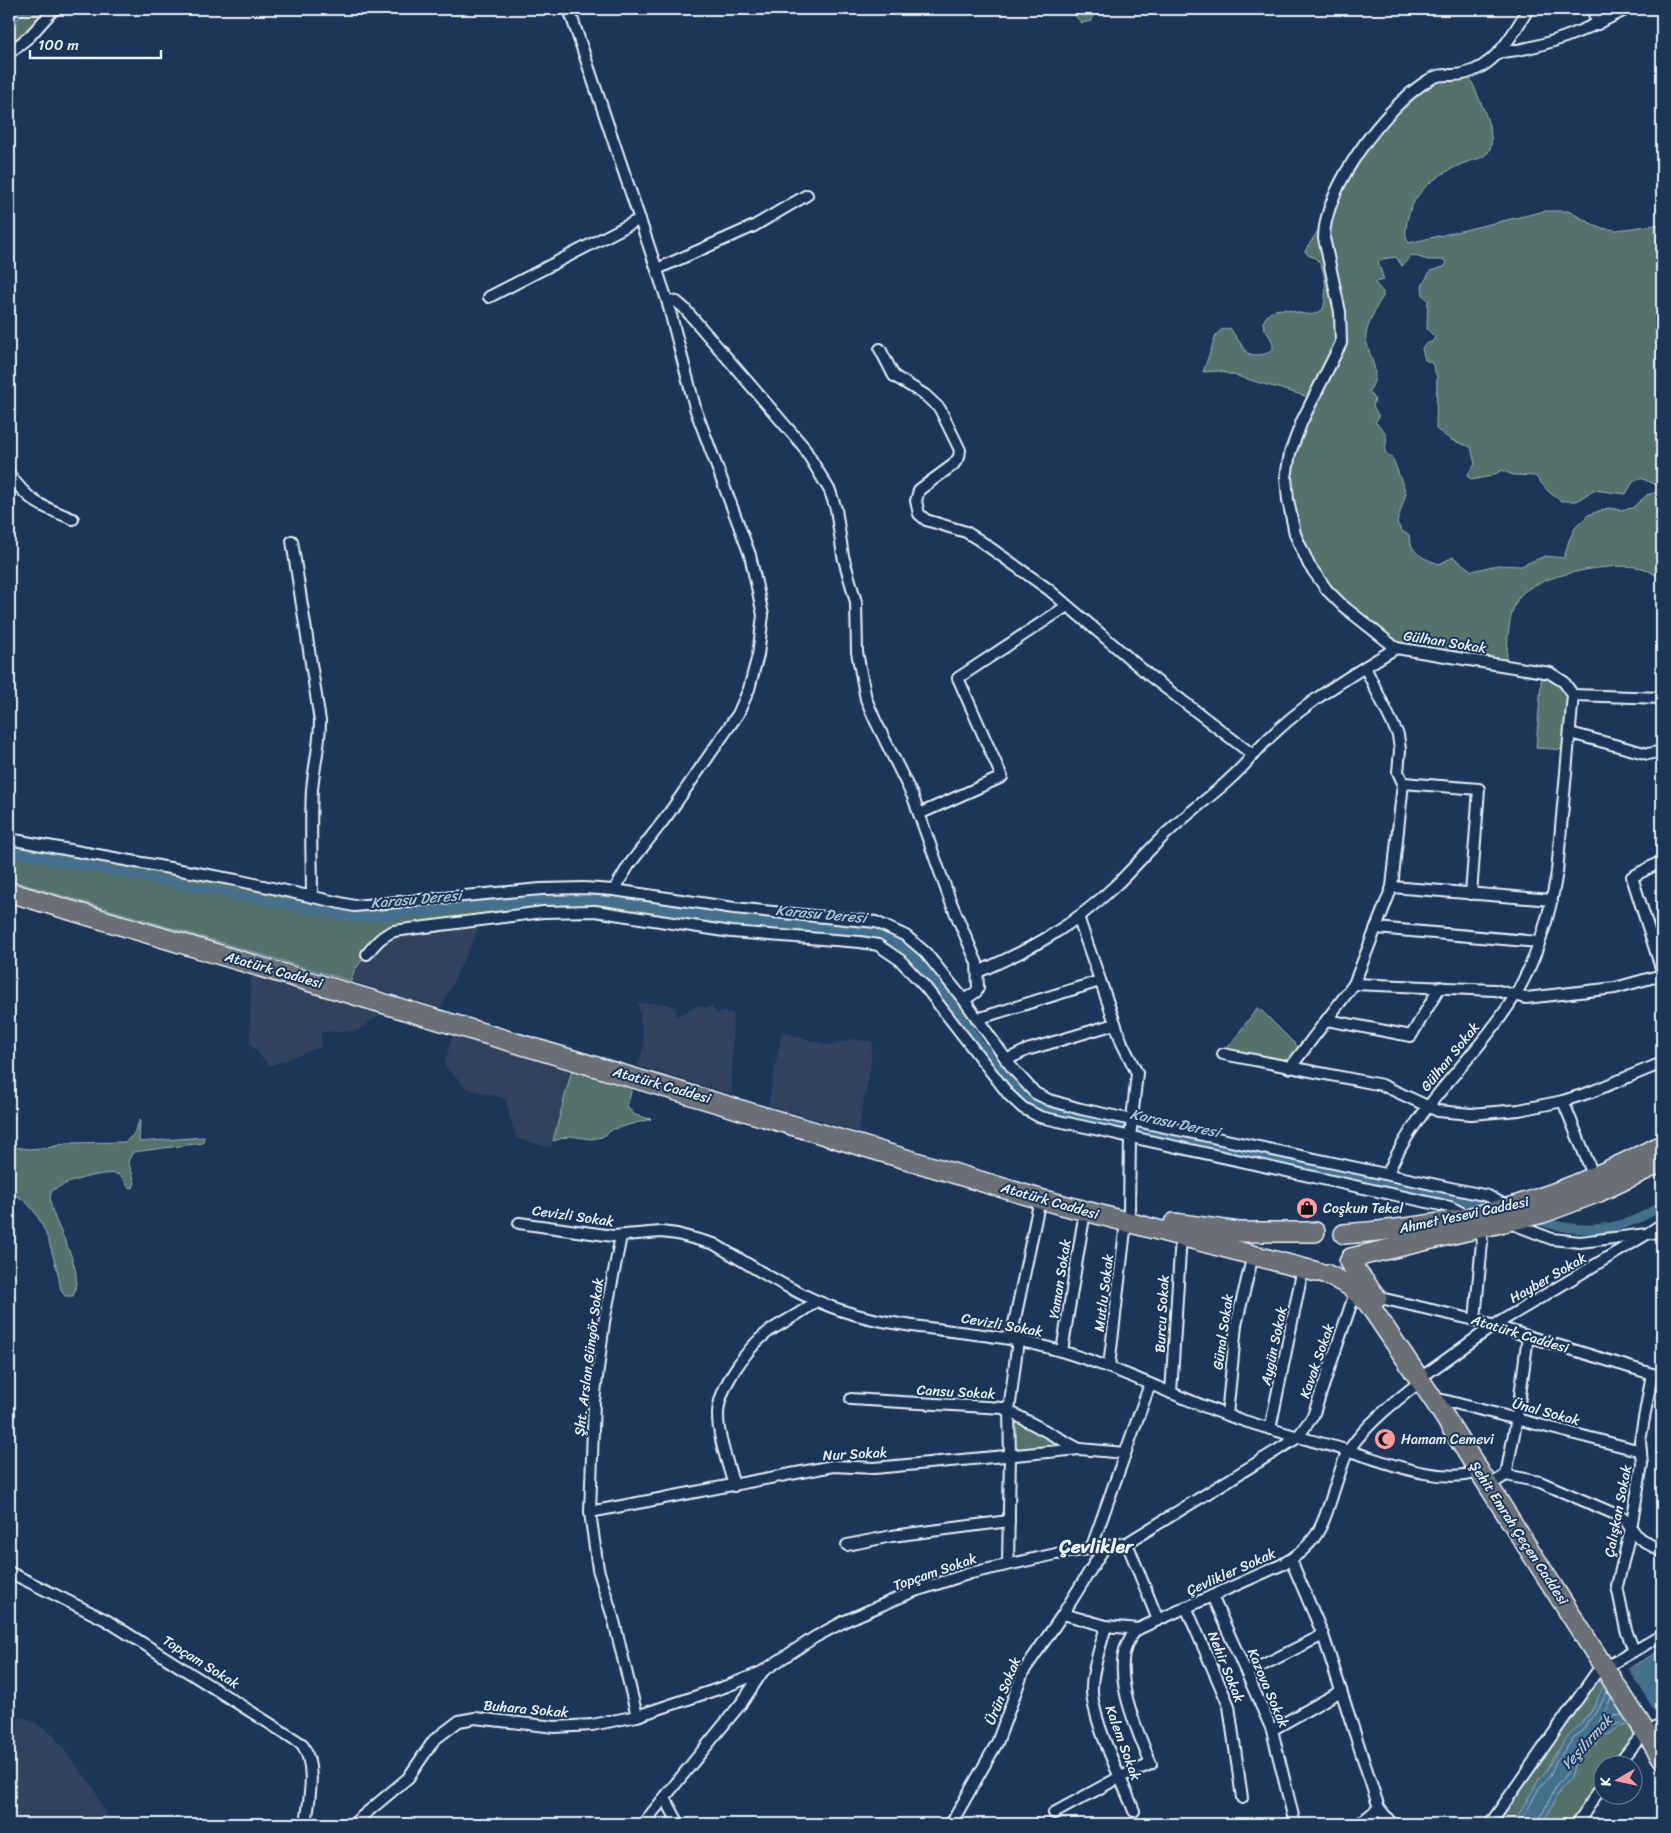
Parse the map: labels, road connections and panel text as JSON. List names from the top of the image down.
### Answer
{
  "streets": {
    "highway": ["Atatürk Caddesi", "Ahmet Yesevi Caddesi", "Şehit Emrah Çeçen Caddesi"],
    "street": [
      "Gülhan Sokak",
      "Cevizli Sokak",
      "Hayber Sokak",
      "Yaman Sokak",
      "Mutlu Sokak",
      "Burcu Sokak",
      "Günal Sokak",
      "Aygün Sokak",
      "Şht. Arslan Güngör Sokak",
      "Kavak Sokak",
      "Cansu Sokak",
      "Ünal Sokak",
      "Nur Sokak",
      "Çalışkan Sokak",
      "Topçam Sokak",
      "Çevlikler Sokak",
      "Nehir Sokak",
      "Kazova Sokak",
      "Ürün Sokak",
      "Buhara Sokak",
      "Kalem Sokak"
    ]
  },
  "crossings": [
    ["Atatürk Caddesi", "Ahmet Yesevi Caddesi"],
    ["Atatürk Caddesi", "Hayber Sokak"],
    ["Atatürk Caddesi", "Yaman Sokak"],
    ["Atatürk Caddesi", "Mutlu Sokak"],
    ["Atatürk Caddesi", "Burcu Sokak"],
    ["Atatürk Caddesi", "Günal Sokak"],
    ["Atatürk Caddesi", "Aygün Sokak"],
    ["Atatürk Caddesi", "Çalışkan Sokak"],
    ["Atatürk Caddesi", "Şehit Emrah Çeçen Caddesi"],
    ["Ahmet Yesevi Caddesi", "Aygün Sokak"],
    ["Ahmet Yesevi Caddesi", "Şehit Emrah Çeçen Caddesi"],
    ["Cevizli Sokak", "Hayber Sokak"],
    ["Cevizli Sokak", "Yaman Sokak"],
    ["Cevizli Sokak", "Mutlu Sokak"],
    ["Cevizli Sokak", "Burcu Sokak"],
    ["Cevizli Sokak", "Günal Sokak"],
    ["Cevizli Sokak", "Aygün Sokak"],
    ["Cevizli Sokak", "Şht. Arslan Güngör Sokak"],
    ["Cevizli Sokak", "Kavak Sokak"],
    ["Cevizli Sokak", "Çalışkan Sokak"],
    ["Cevizli Sokak", "Şehit Emrah Çeçen Caddesi"],
    ["Cevizli Sokak", "Topçam Sokak"],
    ["Cevizli Sokak", "Çevlikler Sokak"],
    ["Hayber Sokak", "Şehit Emrah Çeçen Caddesi"],
    ["Hayber Sokak", "Çevlikler Sokak"],
    ["Aygün Sokak", "Şehit Emrah Çeçen Caddesi"],
    ["Şht. Arslan Güngör Sokak", "Nur Sokak"],
    ["Şht. Arslan Güngör Sokak", "Buhara Sokak"],
    ["Kavak Sokak", "Şehit Emrah Çeçen Caddesi"],
    ["Kavak Sokak", "Topçam Sokak"],
    ["Cansu Sokak", "Nur Sokak"],
    ["Ünal Sokak", "Çalışkan Sokak"],
    ["Ünal Sokak", "Şehit Emrah Çeçen Caddesi"],
    ["Topçam Sokak", "Ürün Sokak"],
    ["Topçam Sokak", "Buhara Sokak"],
    ["Çevlikler Sokak", "Nehir Sokak"],
    ["Çevlikler Sokak", "Kazova Sokak"]
  ],
  "districts": ["Çevlikler"],
  "water": ["Karasu Deresi", "Yeşilırmak"],
  "places": {
    "shop": ["Coşkun Tekel"],
    "mosque": ["Hamam Cemevi"]
  },
  "scale_bar": "100 m",
  "north": "left"
}
